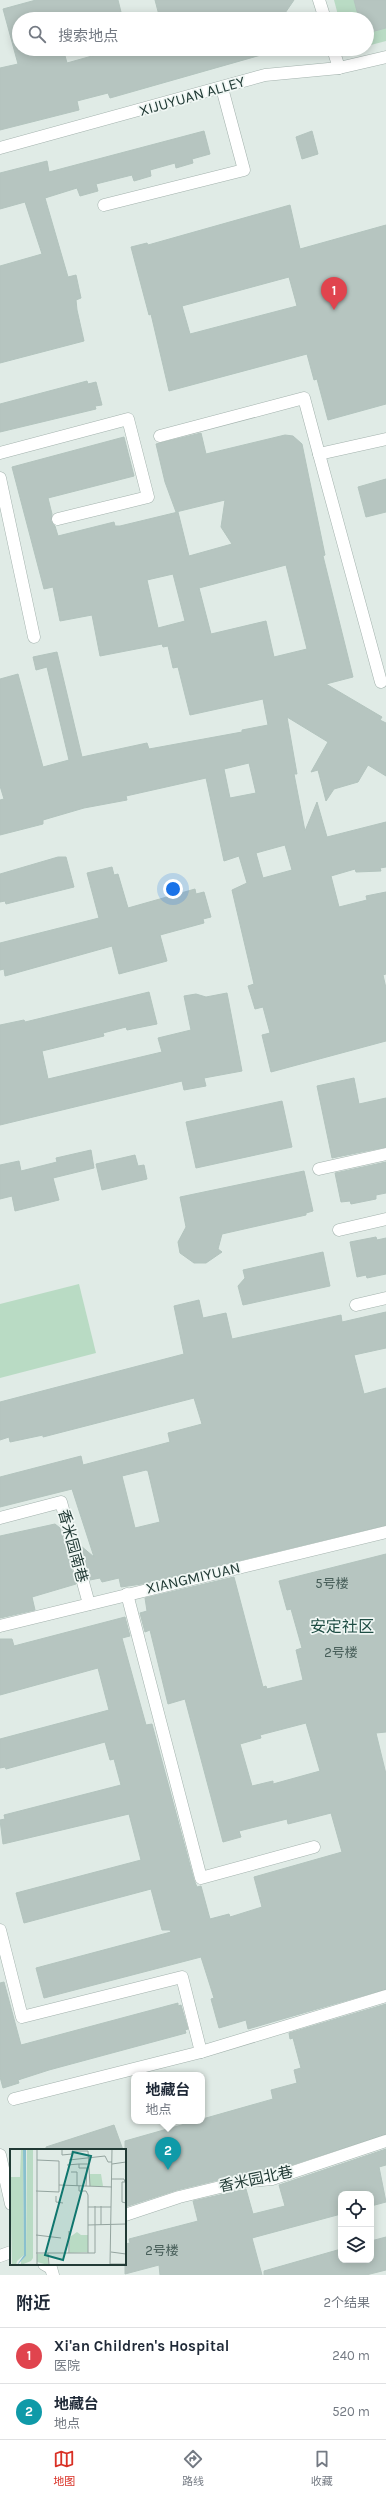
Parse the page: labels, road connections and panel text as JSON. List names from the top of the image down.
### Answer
{
  "streets": {
    "street": [
      "XIJUYUAN ALLEY",
      "香米园南巷",
      "XIANGMIYUAN",
      "香米园北巷"
    ]
  },
  "crossings": [
    ["香米园南巷", "XIANGMIYUAN"]
  ],
  "districts": ["安定社区"],
  "house_numbers": ["5号楼", "2号楼", "2号楼"],
  "page": {
    "search": "搜索地点",
    "pins": ["1", "2"],
    "popup": ["地藏台", "地点"],
    "heading": ["附近", "2个结果"],
    "list": [
      {
        "mark": "1",
        "name": "Xi'an Children's Hospital",
        "note": "医院",
        "value": "240 m"
      },
      {
        "mark": "2",
        "name": "地藏台",
        "note": "地点",
        "value": "520 m"
      }
    ],
    "nav": ["地图", "路线", "收藏"]
  }
}
